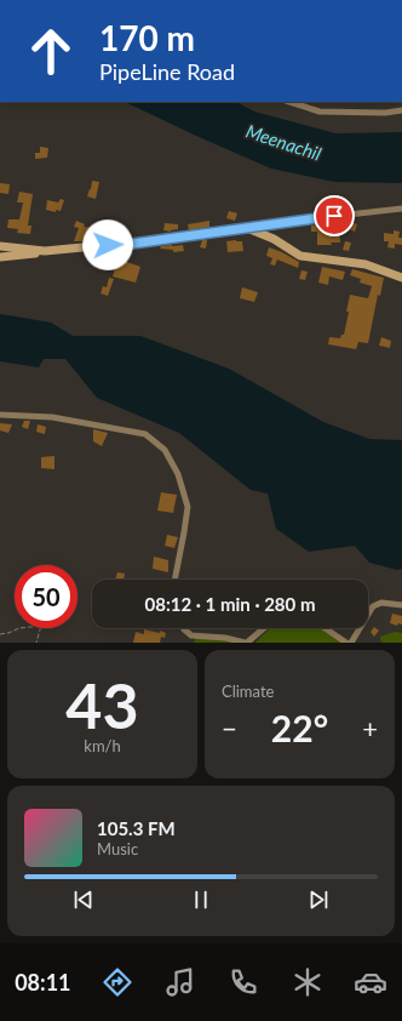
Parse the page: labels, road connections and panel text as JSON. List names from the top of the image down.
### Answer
{
  "water": ["Meenachil"],
  "page": {
    "turn": ["170 m", "PipeLine Road"],
    "limit": "50",
    "trip": "08:12 · 1 min · 280 m",
    "tile": [
      ["43", "km/h"],
      "Climate"
    ],
    "heat": ["−", "22°", "+"],
    "song": ["105.3 FM", "Music"],
    "tabs": "08:11"
  }
}
